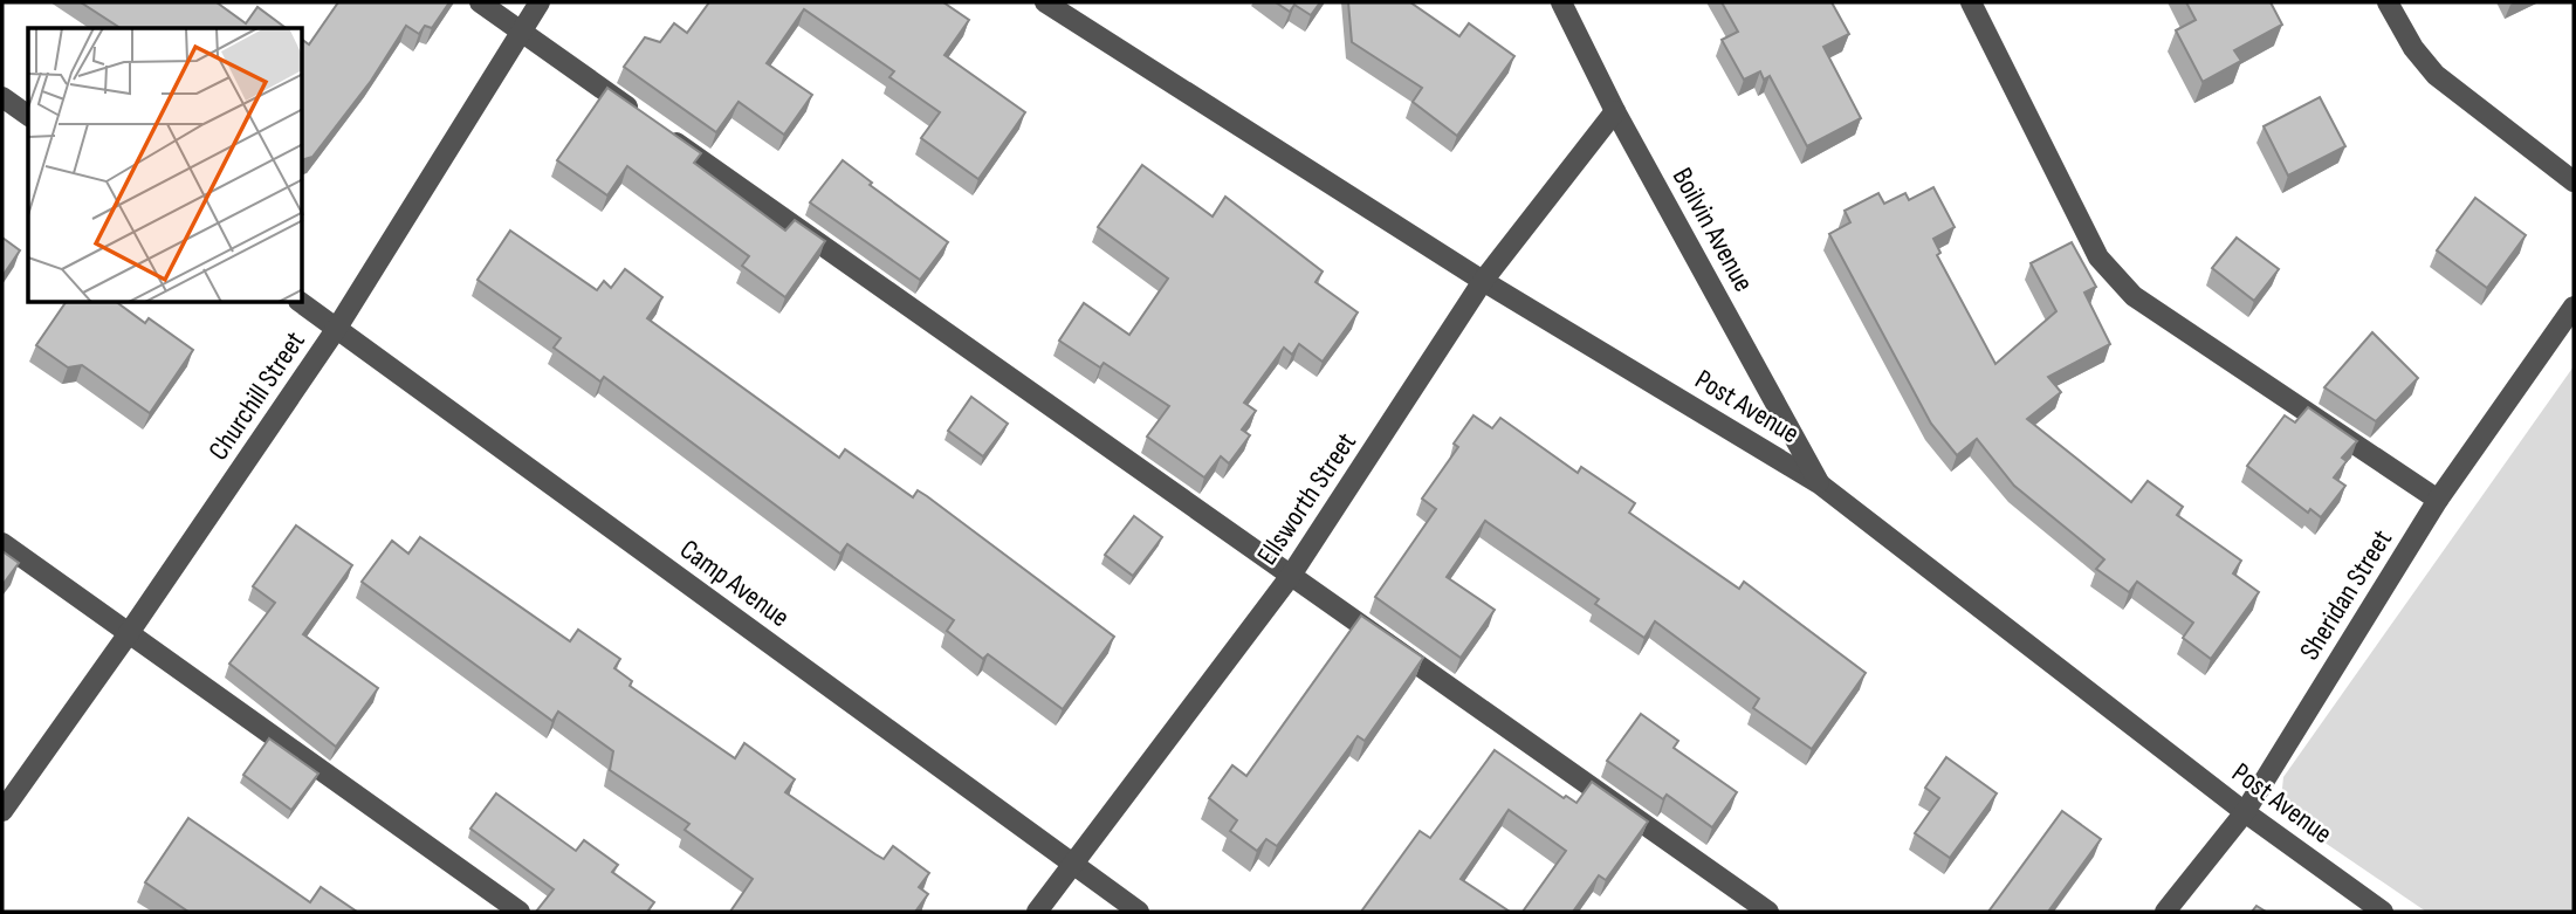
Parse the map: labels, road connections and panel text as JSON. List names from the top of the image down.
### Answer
{
  "streets": {
    "street": [
      "Boilvin Avenue",
      "Churchill Street",
      "Post Avenue",
      "Ellsworth Street",
      "Camp Avenue",
      "Sheridan Street"
    ]
  },
  "crossings": [
    ["Boilvin Avenue", "Post Avenue"],
    ["Boilvin Avenue", "Ellsworth Street"],
    ["Churchill Street", "Camp Avenue"],
    ["Post Avenue", "Ellsworth Street"],
    ["Post Avenue", "Sheridan Street"],
    ["Ellsworth Street", "Camp Avenue"]
  ]
}
